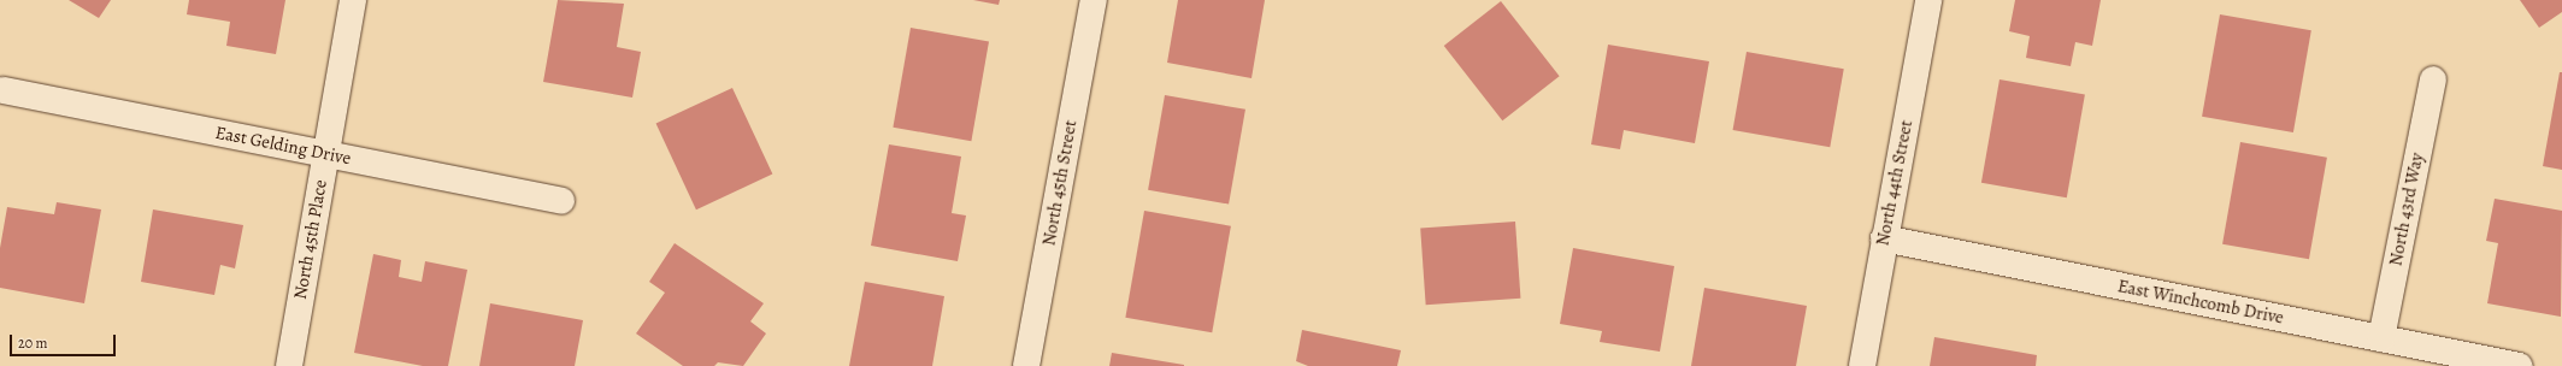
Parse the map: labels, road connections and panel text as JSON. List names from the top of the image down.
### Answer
{
  "streets": {
    "street": [
      "East Gelding Drive",
      "North 45th Street",
      "North 44th Street",
      "North 43rd Way",
      "North 45th Place",
      "East Winchcomb Drive"
    ]
  },
  "crossings": [
    ["East Gelding Drive", "North 45th Place"],
    ["North 44th Street", "East Winchcomb Drive"],
    ["North 43rd Way", "East Winchcomb Drive"]
  ],
  "scale_bar": "20 m"
}
